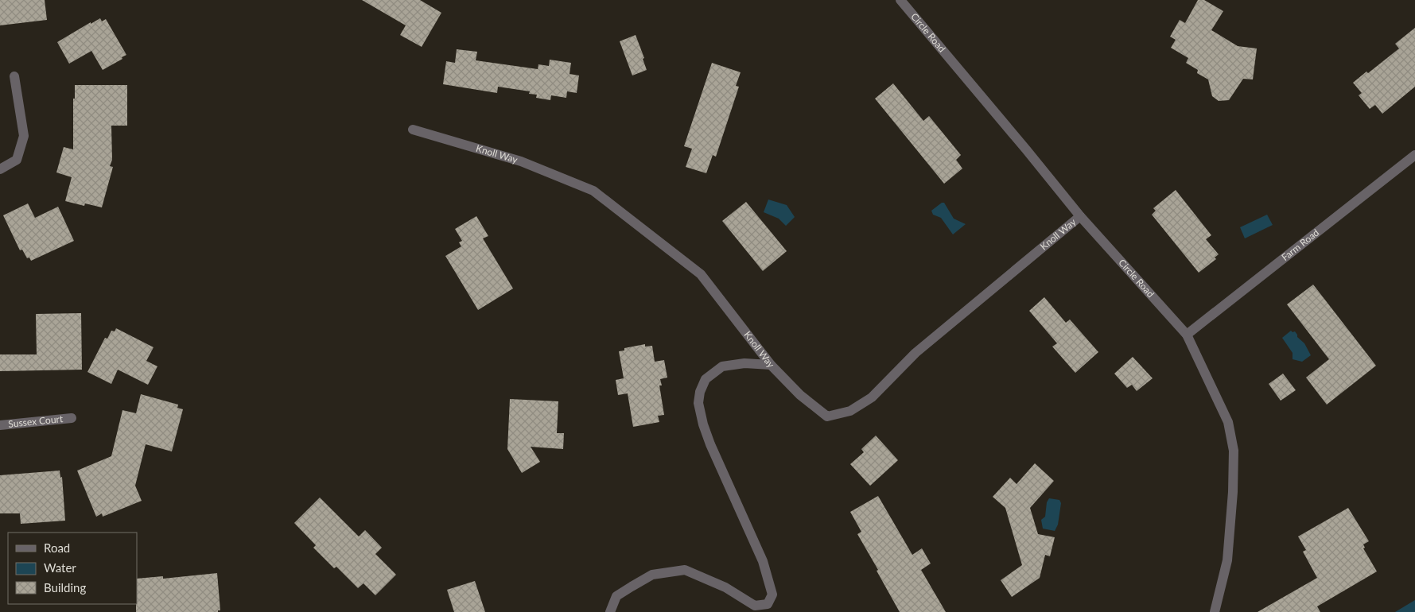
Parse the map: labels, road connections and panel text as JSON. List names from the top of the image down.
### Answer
{
  "streets": {
    "street": [
      "Circle Road",
      "Knoll Way",
      "Farm Road",
      "Sussex Court"
    ]
  },
  "crossings": [
    ["Circle Road", "Knoll Way"],
    ["Circle Road", "Farm Road"]
  ],
  "legend": ["Road", "Water", "Building"]
}
